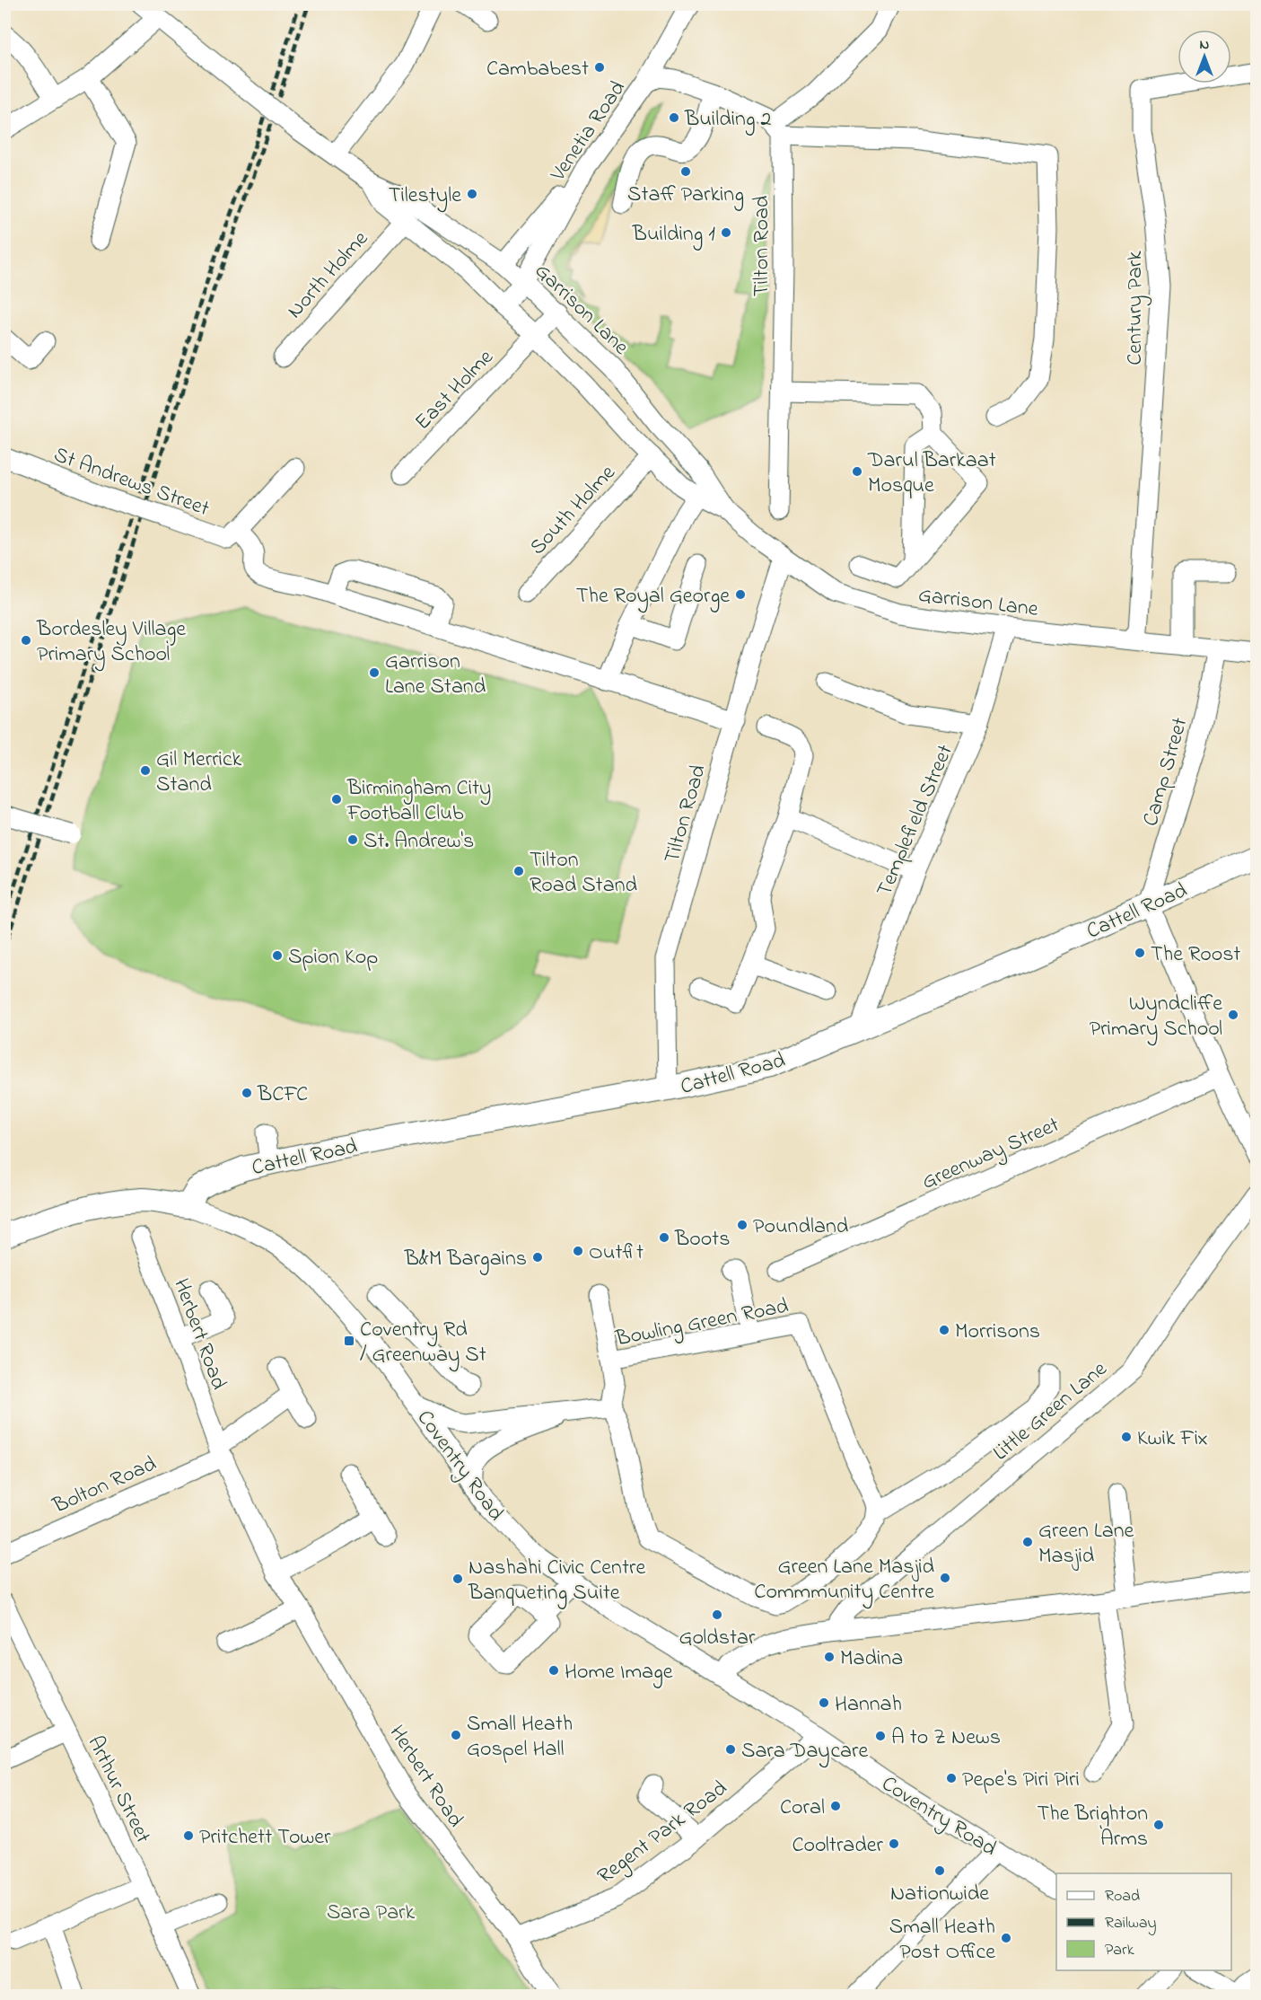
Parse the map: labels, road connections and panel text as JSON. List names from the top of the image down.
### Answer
{
  "streets": {
    "main road": ["Cattell Road", "Coventry Road"],
    "street": [
      "Venetia Road",
      "Tilton Road",
      "North Holme",
      "Garrison Lane",
      "Century Park",
      "East Holme",
      "St Andrews Street",
      "South Holme",
      "Camp Street",
      "Templefield Street",
      "Greenway Street",
      "Bowling Green Road",
      "Herbert Road",
      "Little Green Lane",
      "Bolton Road",
      "Arthur Street",
      "Regent Park Road"
    ]
  },
  "crossings": [
    ["Venetia Road", "Garrison Lane"],
    ["Tilton Road", "Garrison Lane"],
    ["Tilton Road", "Cattell Road"],
    ["North Holme", "Garrison Lane"],
    ["Garrison Lane", "Century Park"],
    ["Garrison Lane", "East Holme"],
    ["Garrison Lane", "South Holme"],
    ["Garrison Lane", "Camp Street"],
    ["Garrison Lane", "Templefield Street"],
    ["Camp Street", "Cattell Road"],
    ["Templefield Street", "Cattell Road"],
    ["Cattell Road", "Coventry Road"],
    ["Herbert Road", "Bolton Road"],
    ["Herbert Road", "Regent Park Road"],
    ["Coventry Road", "Regent Park Road"]
  ],
  "parks": ["Sara Park"],
  "places": {
    "other": [
      "Cambabest",
      "Building 2",
      "Staff Parking",
      "Tilestyle",
      "Building 1",
      "Darul Barkaat Mosque",
      "The Royal George",
      "Bordesley Village Primary School",
      "Garrison Lane Stand",
      "Gil Merrick Stand",
      "Birmingham City Football Club",
      "St. Andrew's",
      "Tilton Road Stand",
      "The Roost",
      "Spion Kop",
      "Wyndcliffe Primary School",
      "BCFC",
      "Poundland",
      "Boots",
      "Outfit",
      "B&M Bargains",
      "Morrisons",
      "Kwik Fix",
      "Green Lane Masjid",
      "Green Lane Masjid Commmunity Centre",
      "Nashahi Civic Centre Banqueting Suite",
      "Goldstar",
      "Madina",
      "Home Image",
      "Hannah",
      "Small Heath Gospel Hall",
      "A to Z News",
      "Sara Daycare",
      "Pepe's Piri Piri",
      "Coral",
      "The Brighton Arms",
      "Pritchett Tower",
      "Cooltrader",
      "Nationwide",
      "Small Heath Post Office"
    ],
    "transit": ["Coventry Rd / Greenway St"]
  },
  "legend": ["Road", "Railway", "Park"],
  "north": "top"
}
